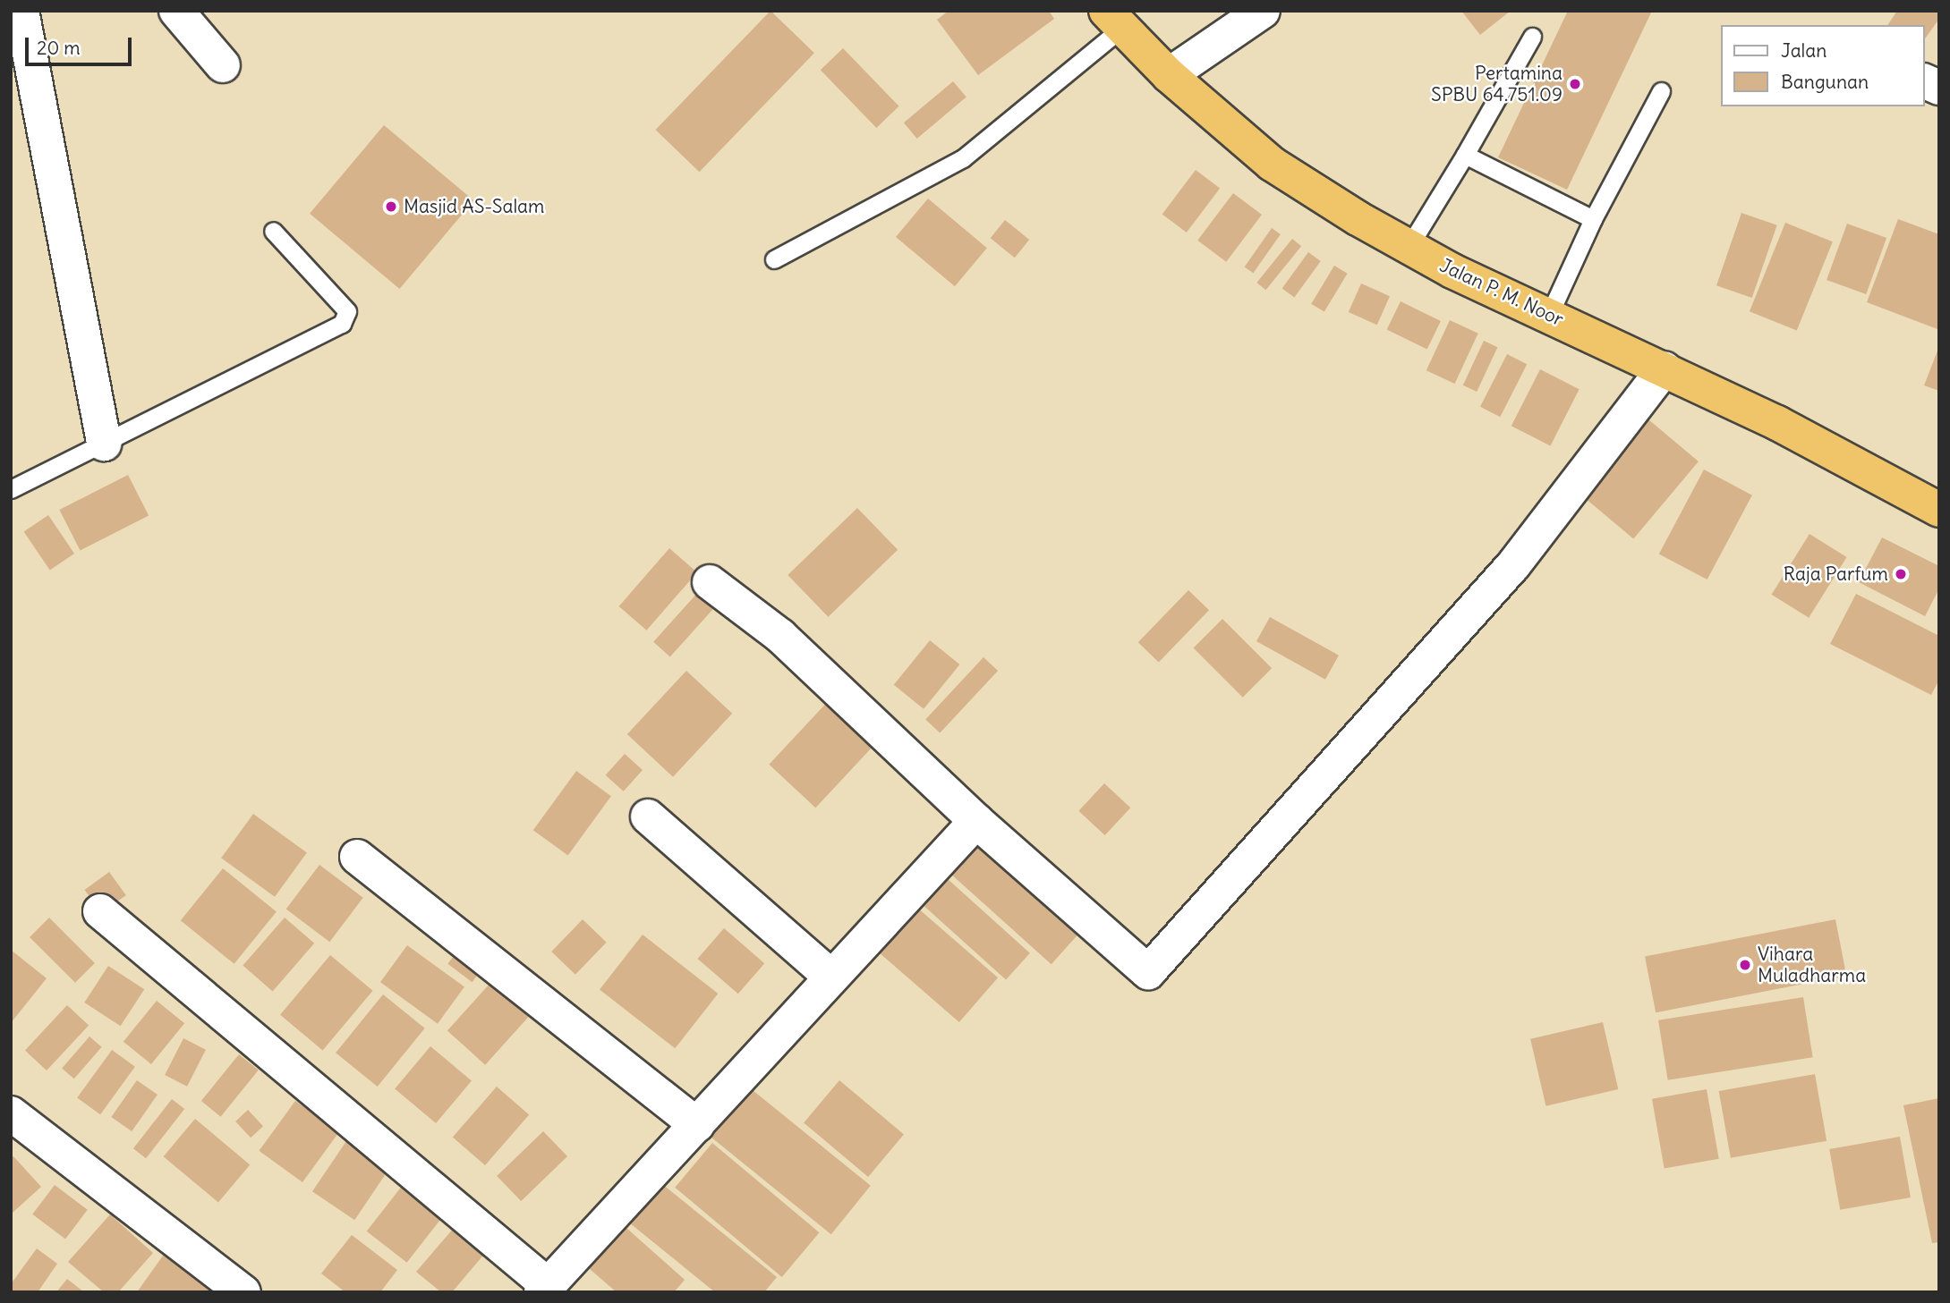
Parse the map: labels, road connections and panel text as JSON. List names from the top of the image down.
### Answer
{
  "streets": {
    "highway": ["Jalan P. M. Noor"]
  },
  "places": [
    "Pertamina SPBU 64.751.09",
    "Masjid AS-Salam",
    "Raja Parfum",
    "Vihara Muladharma"
  ],
  "legend": ["Jalan", "Bangunan"],
  "scale_bar": "20 m"
}
